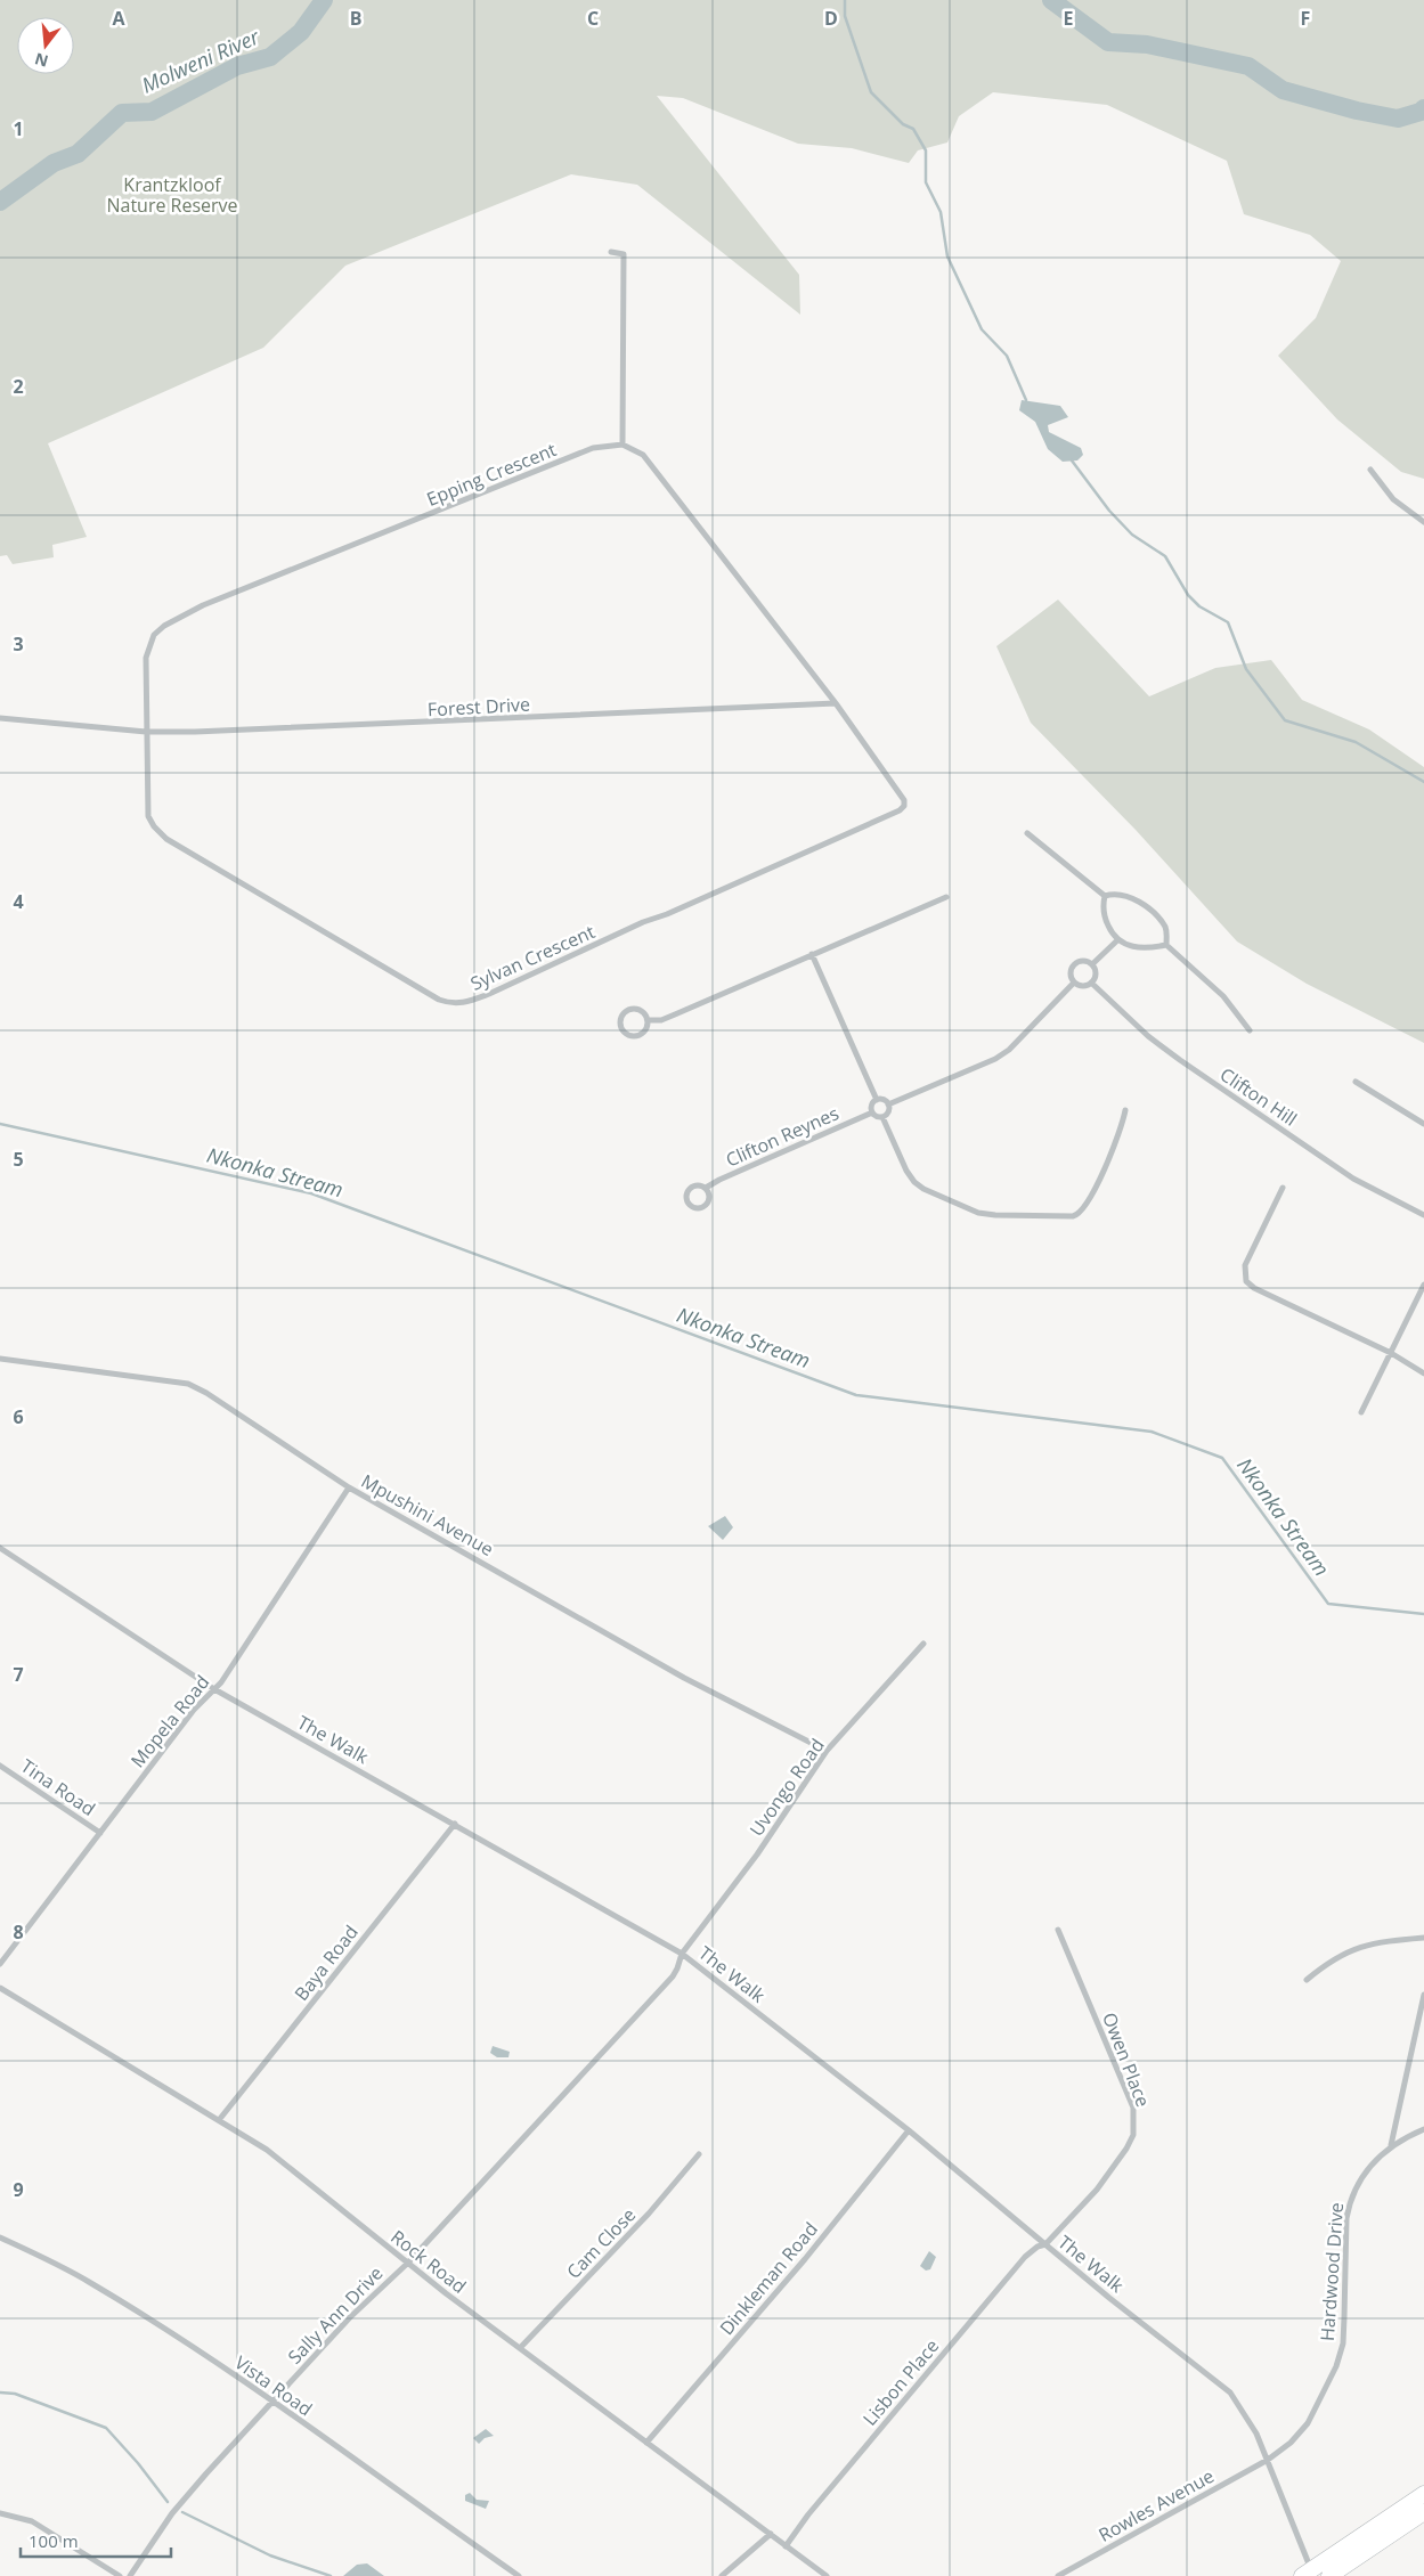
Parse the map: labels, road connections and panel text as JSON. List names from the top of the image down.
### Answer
{
  "streets": {
    "street": [
      "Epping Crescent",
      "Forest Drive",
      "Sylvan Crescent",
      "Clifton Hill",
      "Clifton Reynes",
      "Mpushini Avenue",
      "Mopela Road",
      "The Walk",
      "Tina Road",
      "Uvongo Road",
      "Baya Road",
      "Owen Place",
      "Cam Close",
      "Rock Road",
      "Hardwood Drive",
      "Dinkleman Road",
      "Sally Ann Drive",
      "Lisbon Place",
      "Vista Road",
      "Rowles Avenue"
    ]
  },
  "crossings": [
    ["Epping Crescent", "Forest Drive"],
    ["Epping Crescent", "Sylvan Crescent"],
    ["Forest Drive", "Sylvan Crescent"],
    ["Mpushini Avenue", "Mopela Road"],
    ["Mpushini Avenue", "Uvongo Road"],
    ["Mopela Road", "The Walk"],
    ["Mopela Road", "Tina Road"],
    ["The Walk", "Uvongo Road"],
    ["The Walk", "Baya Road"],
    ["The Walk", "Owen Place"],
    ["The Walk", "Hardwood Drive"],
    ["The Walk", "Dinkleman Road"],
    ["The Walk", "Sally Ann Drive"],
    ["The Walk", "Lisbon Place"],
    ["The Walk", "Rowles Avenue"],
    ["Uvongo Road", "Sally Ann Drive"],
    ["Baya Road", "Rock Road"],
    ["Owen Place", "Lisbon Place"],
    ["Cam Close", "Rock Road"],
    ["Rock Road", "Dinkleman Road"],
    ["Rock Road", "Sally Ann Drive"],
    ["Rock Road", "Lisbon Place"],
    ["Hardwood Drive", "Rowles Avenue"],
    ["Sally Ann Drive", "Vista Road"]
  ],
  "water": ["Molweni River", "Nkonka Stream"],
  "parks": ["Krantzkloof Nature Reserve"],
  "scale_bar": "100 m",
  "north": "bottom",
  "grid": {
    "columns": [
      "A",
      "B",
      "C",
      "D",
      "E",
      "F"
    ],
    "rows": [
      "1",
      "2",
      "3",
      "4",
      "5",
      "6",
      "7",
      "8",
      "9"
    ]
  }
}
